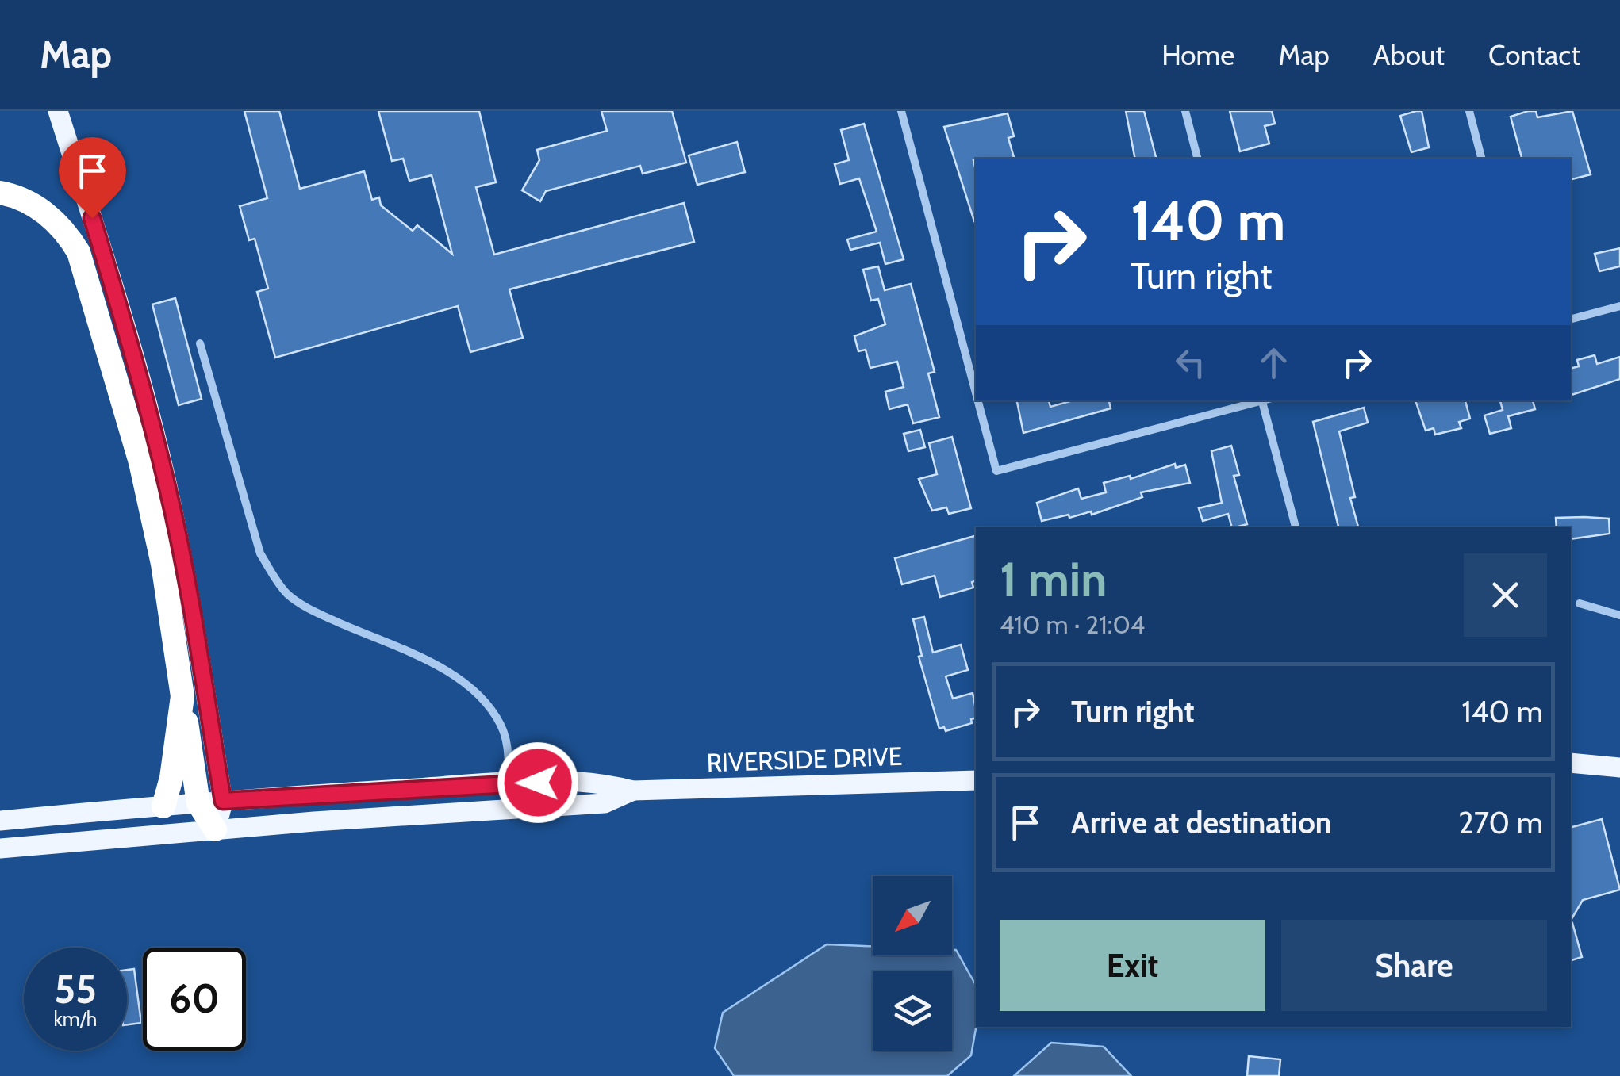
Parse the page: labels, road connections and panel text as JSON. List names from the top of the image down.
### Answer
{
  "streets": {
    "main road": ["RIVERSIDE DRIVE"]
  },
  "north": "bottom left",
  "page": {
    "header": "Map",
    "nav": [
      "Home",
      "Map",
      "About",
      "Contact"
    ],
    "turn": ["140 m", "Turn right"],
    "heading": ["1 min", "410 m · 21:04"],
    "list": [
      {
        "name": "Turn right",
        "value": "140 m"
      },
      {
        "name": "Arrive at destination",
        "value": "270 m"
      }
    ],
    "buttons": ["Exit", "Share"],
    "speed": "55 km/h",
    "limit": "60"
  }
}
